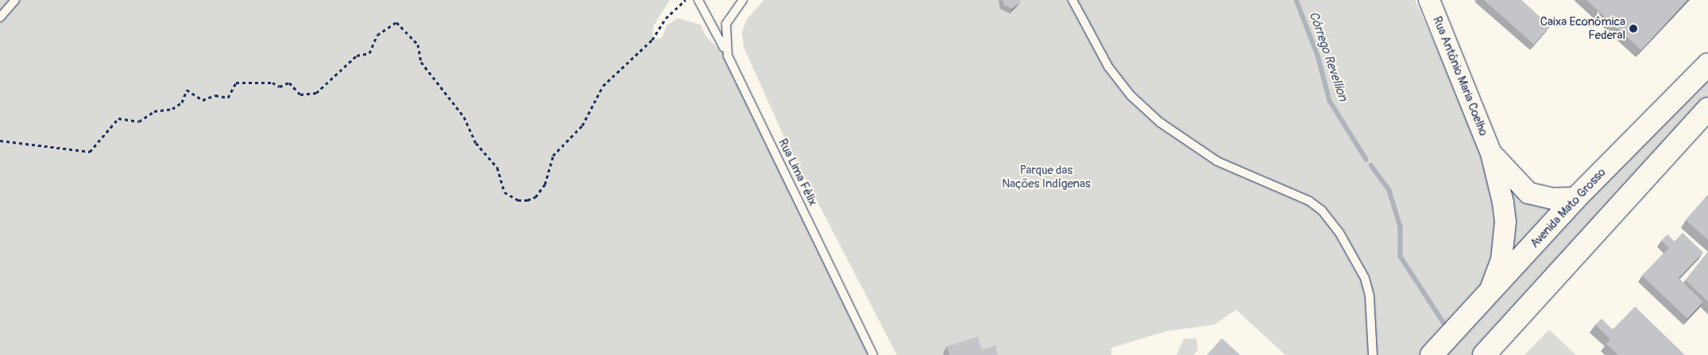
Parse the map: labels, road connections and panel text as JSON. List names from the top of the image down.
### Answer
{
  "streets": {
    "main road": ["Avenida Mato Grosso"],
    "street": ["Rua Antônio Maria Coelho"],
    "lane": ["Rua Lima Félix"]
  },
  "crossings": [
    ["Rua Antônio Maria Coelho", "Avenida Mato Grosso"]
  ],
  "water": ["Córrego Revellion"],
  "parks": ["Parque das Nações Indígenas"],
  "places": ["Caixa Econômica Federal"]
}
